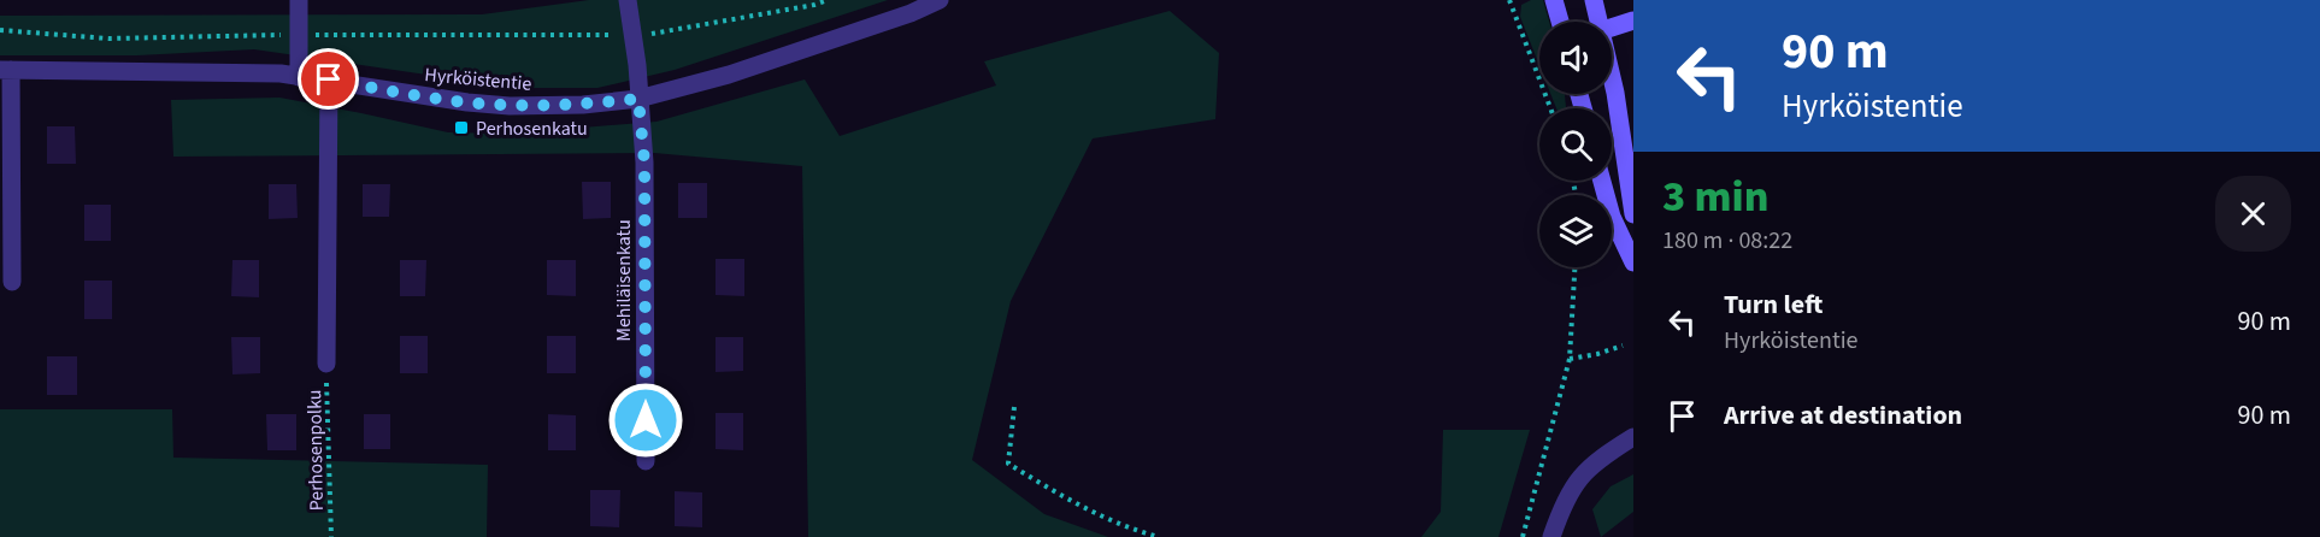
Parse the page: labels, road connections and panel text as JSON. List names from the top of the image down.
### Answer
{
  "streets": {
    "street": ["Hyrköistentie", "Mehiläisenkatu"],
    "path": ["Perhosenpolku"]
  },
  "crossings": [
    ["Hyrköistentie", "Mehiläisenkatu"]
  ],
  "places": {
    "transit": ["Perhosenkatu"]
  },
  "page": {
    "turn": ["90 m", "Hyrköistentie"],
    "heading": ["3 min", "180 m · 08:22"],
    "list": [
      {
        "name": "Turn left",
        "note": "Hyrköistentie",
        "value": "90 m"
      },
      {
        "name": "Arrive at destination",
        "value": "90 m"
      }
    ]
  }
}
